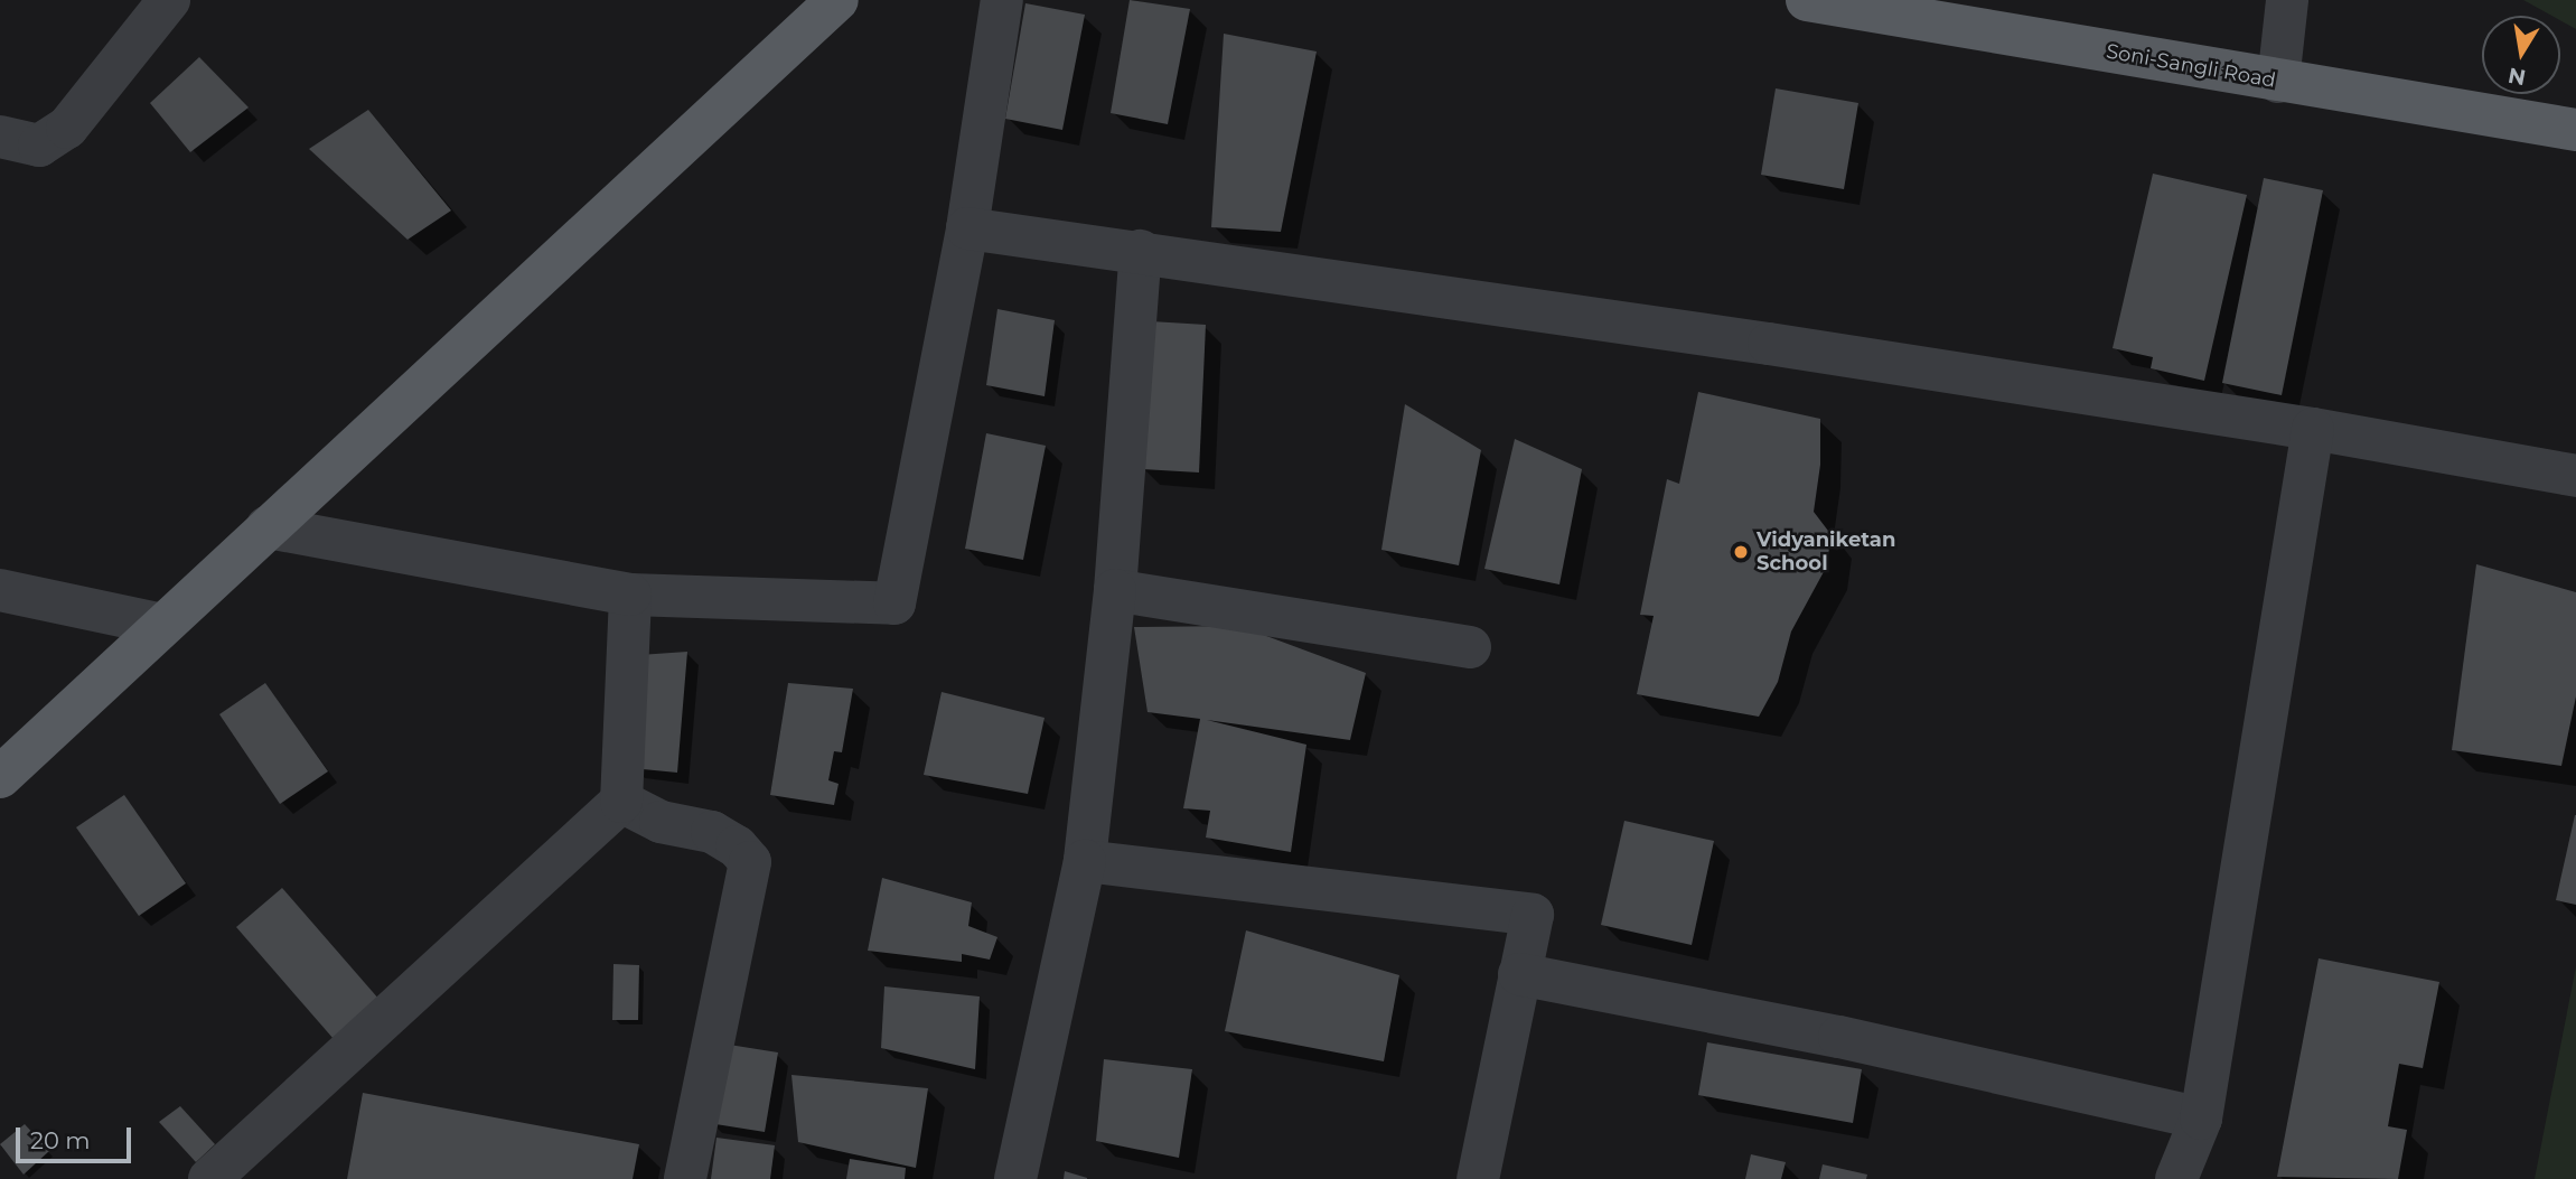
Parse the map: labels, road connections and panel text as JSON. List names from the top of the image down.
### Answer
{
  "streets": {
    "main road": ["Soni-Sangli Road"]
  },
  "places": ["Vidyaniketan School"],
  "scale_bar": "20 m",
  "north": "bottom"
}
